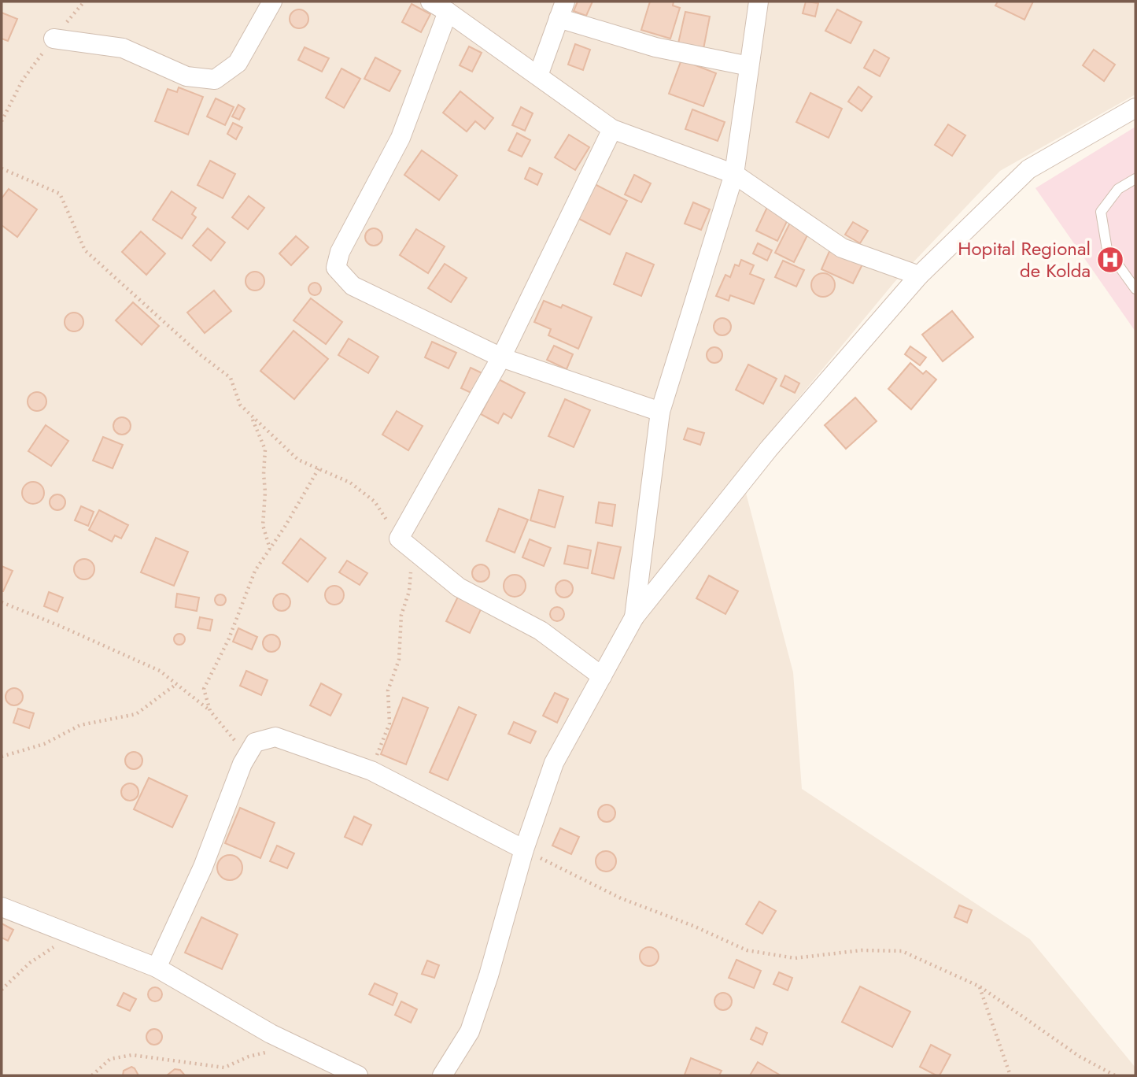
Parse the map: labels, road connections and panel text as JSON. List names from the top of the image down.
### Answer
{
  "places": {
    "hospital": ["Hopital Regional de Kolda"]
  }
}
